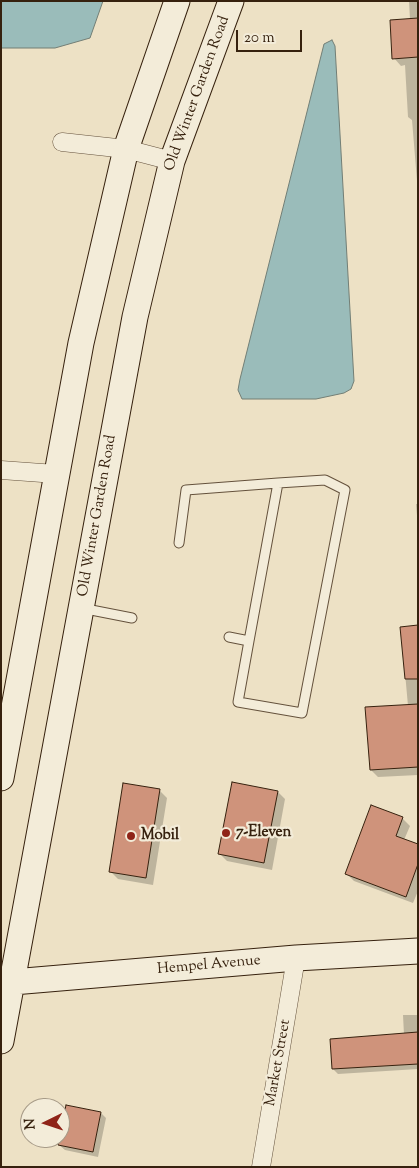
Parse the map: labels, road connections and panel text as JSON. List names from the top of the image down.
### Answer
{
  "streets": {
    "main road": ["Old Winter Garden Road", "Hempel Avenue"],
    "street": ["Market Street"]
  },
  "crossings": [
    ["Old Winter Garden Road", "Hempel Avenue"],
    ["Hempel Avenue", "Market Street"]
  ],
  "places": ["7-Eleven", "Mobil"],
  "scale_bar": "20 m",
  "north": "left"
}
